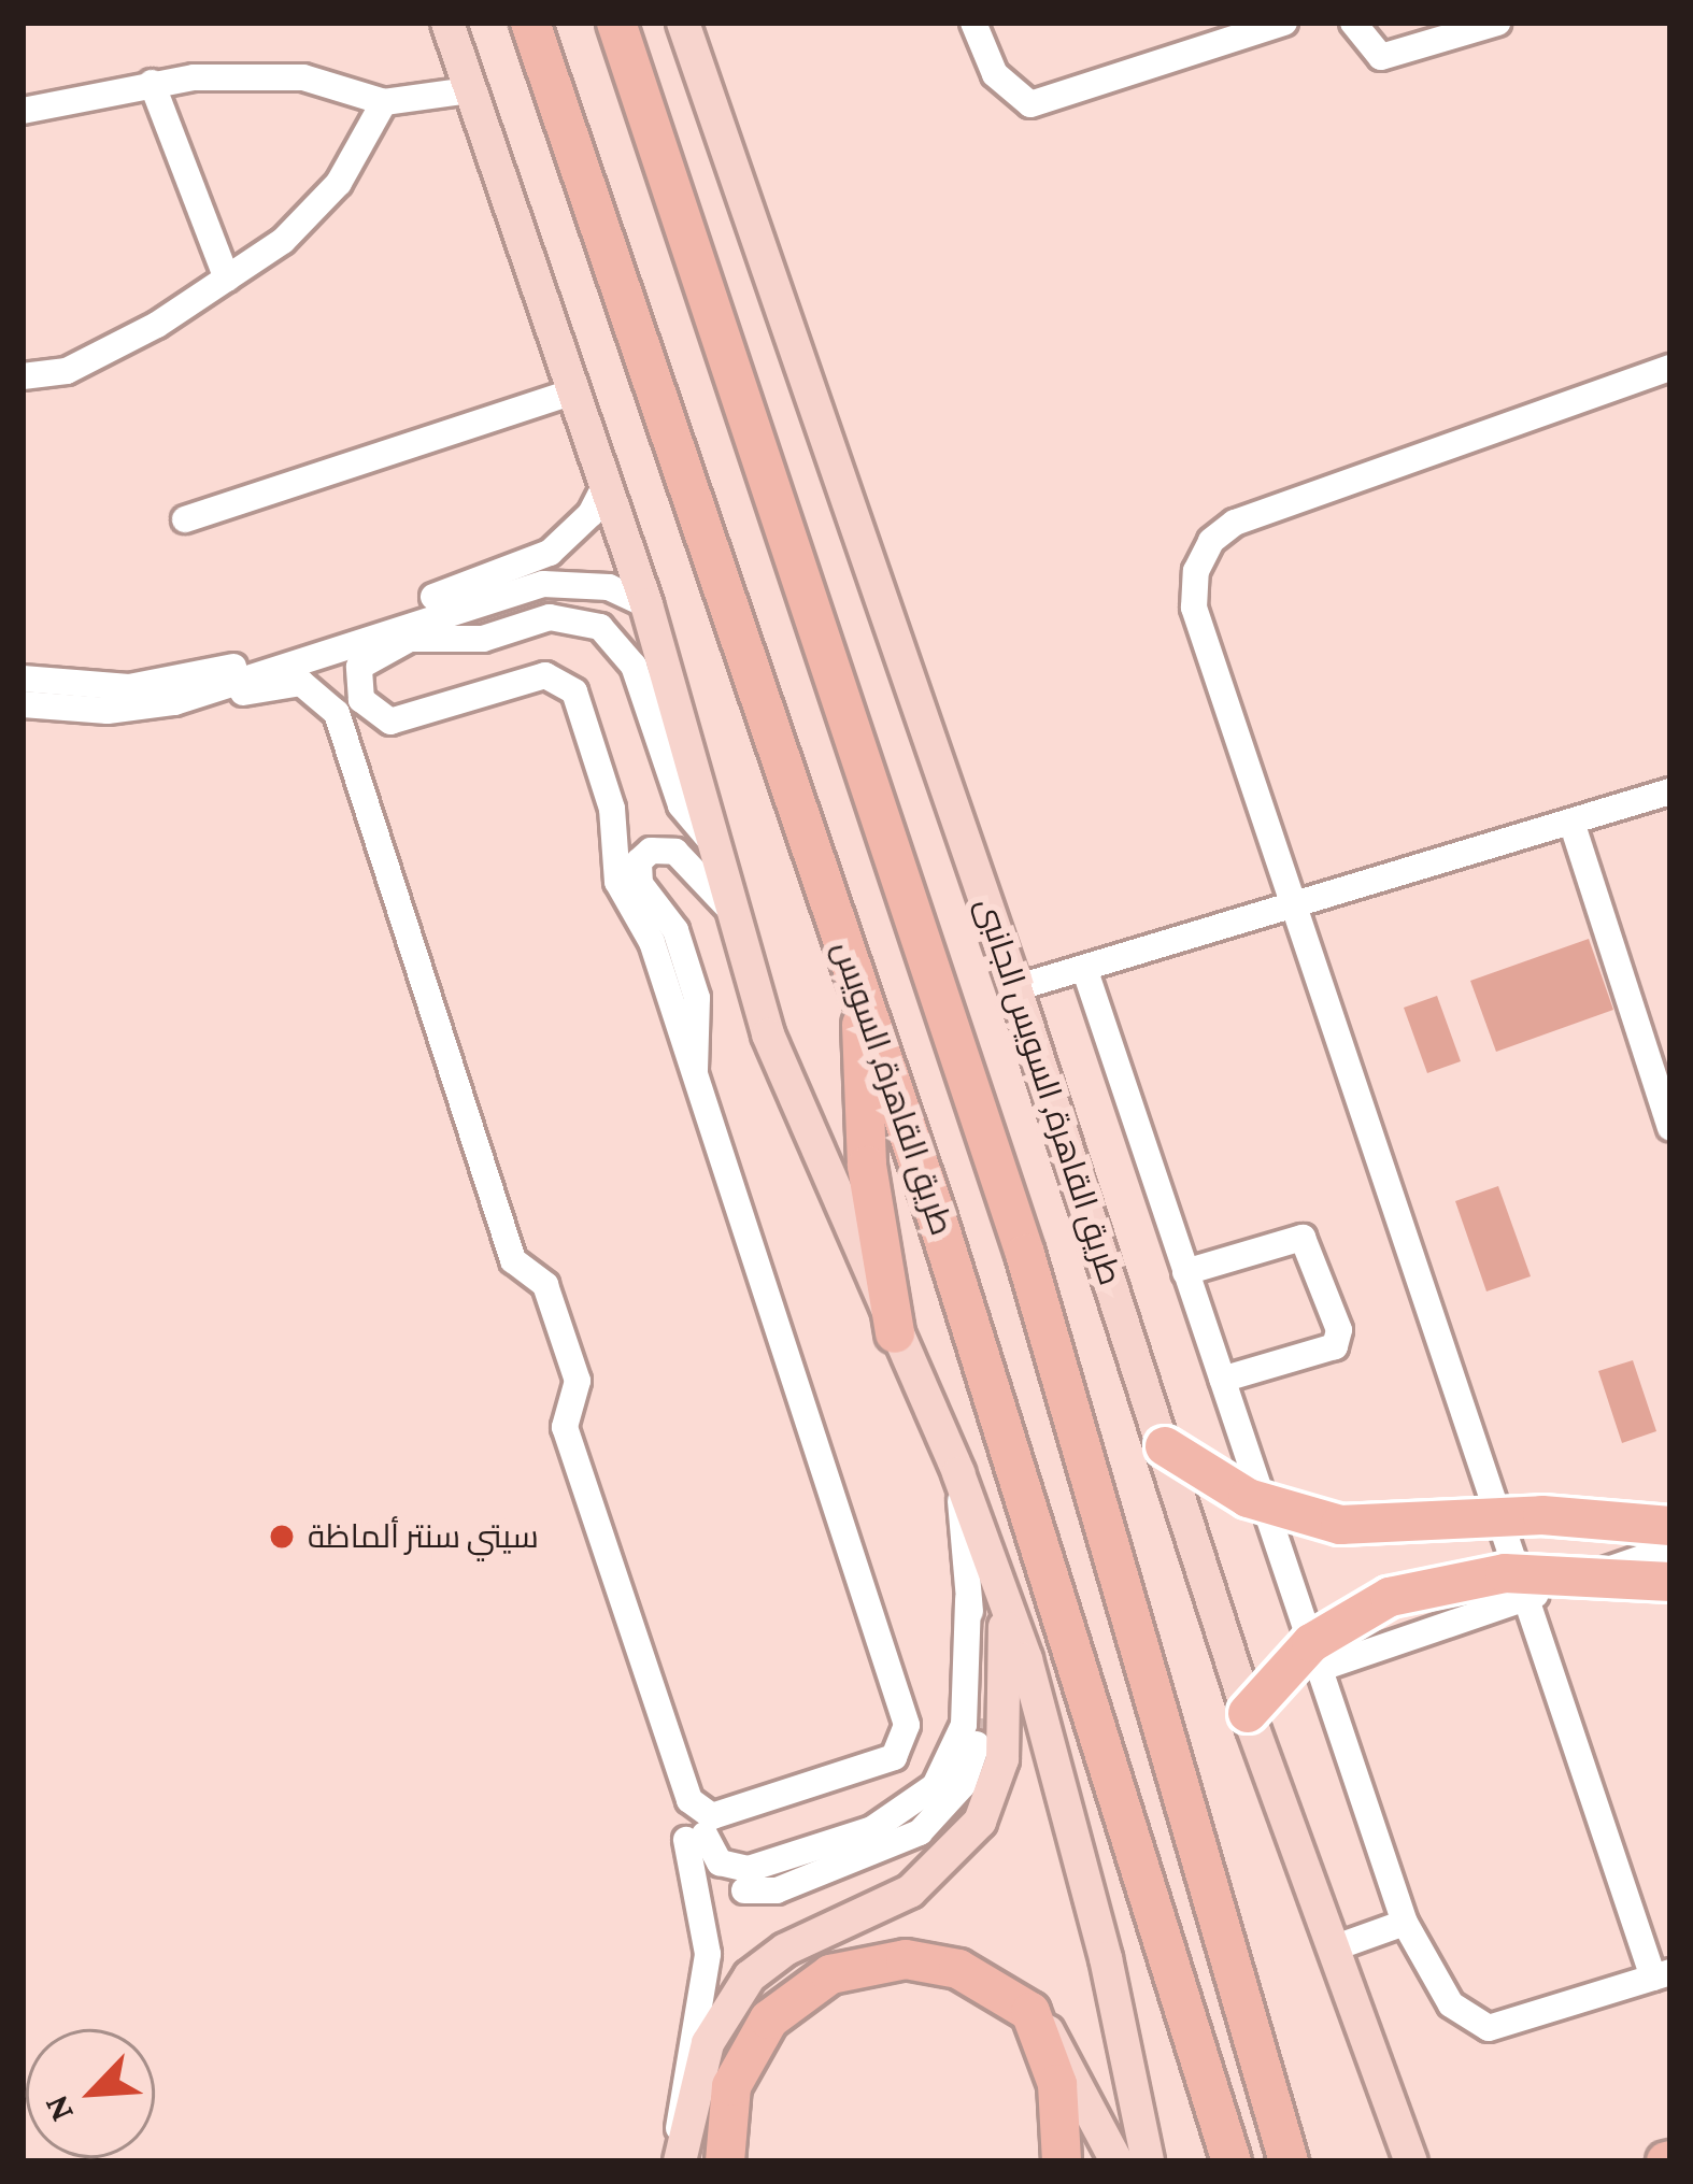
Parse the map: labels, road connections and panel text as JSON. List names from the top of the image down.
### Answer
{
  "streets": {
    "highway": ["طريق القاهرة, السويس"],
    "main road": ["طريق القاهرة, السويس الجانبى"]
  },
  "places": ["سيتي سنتر ألماظة"],
  "north": "bottom left"
}
